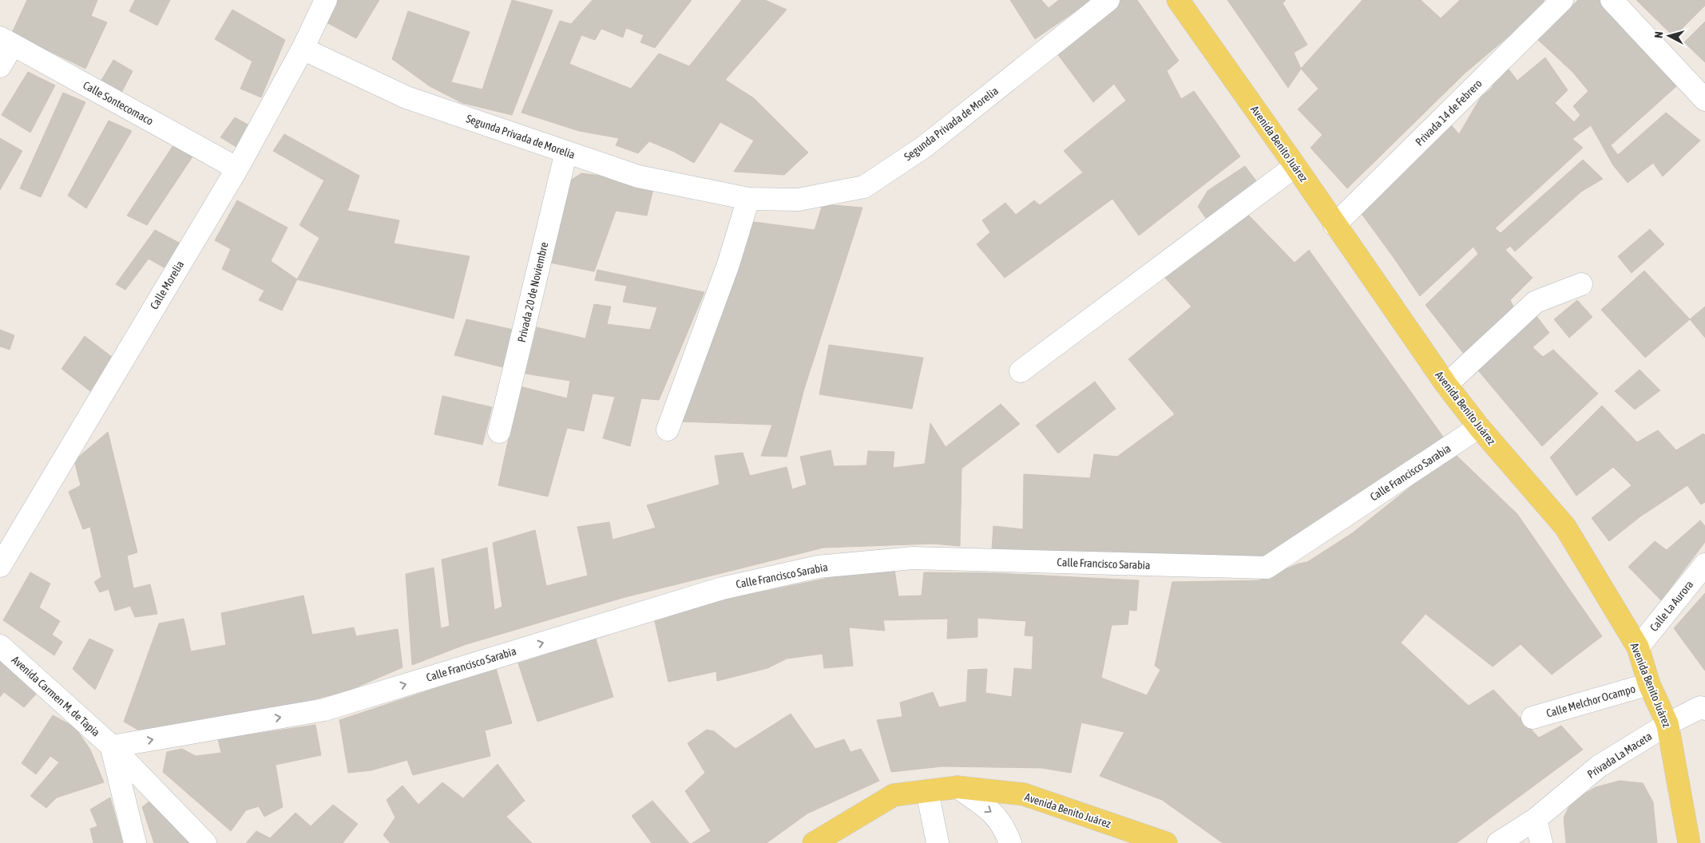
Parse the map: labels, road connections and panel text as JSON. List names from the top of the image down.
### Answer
{
  "streets": {
    "main road": ["Avenida Benito Juárez"],
    "street": [
      "Calle Sontecomaco",
      "Privada 14 de Febrero",
      "Segunda Privada de Morelia",
      "Calle Morelia",
      "Privada 20 de Noviembre",
      "Calle Francisco Sarabia",
      "Calle La Aurora",
      "Avenida Carmen M. de Tapia",
      "Calle Melchor Ocampo",
      "Privada La Maceta"
    ]
  },
  "crossings": [
    ["Calle Sontecomaco", "Calle Morelia"],
    ["Privada 14 de Febrero", "Avenida Benito Juárez"],
    ["Segunda Privada de Morelia", "Calle Morelia"],
    ["Segunda Privada de Morelia", "Privada 20 de Noviembre"],
    ["Avenida Benito Juárez", "Calle Francisco Sarabia"],
    ["Avenida Benito Juárez", "Calle La Aurora"],
    ["Avenida Benito Juárez", "Calle Melchor Ocampo"],
    ["Avenida Benito Juárez", "Privada La Maceta"],
    ["Calle Francisco Sarabia", "Avenida Carmen M. de Tapia"]
  ],
  "one_way": ["Calle Francisco Sarabia"],
  "north": "left"
}
